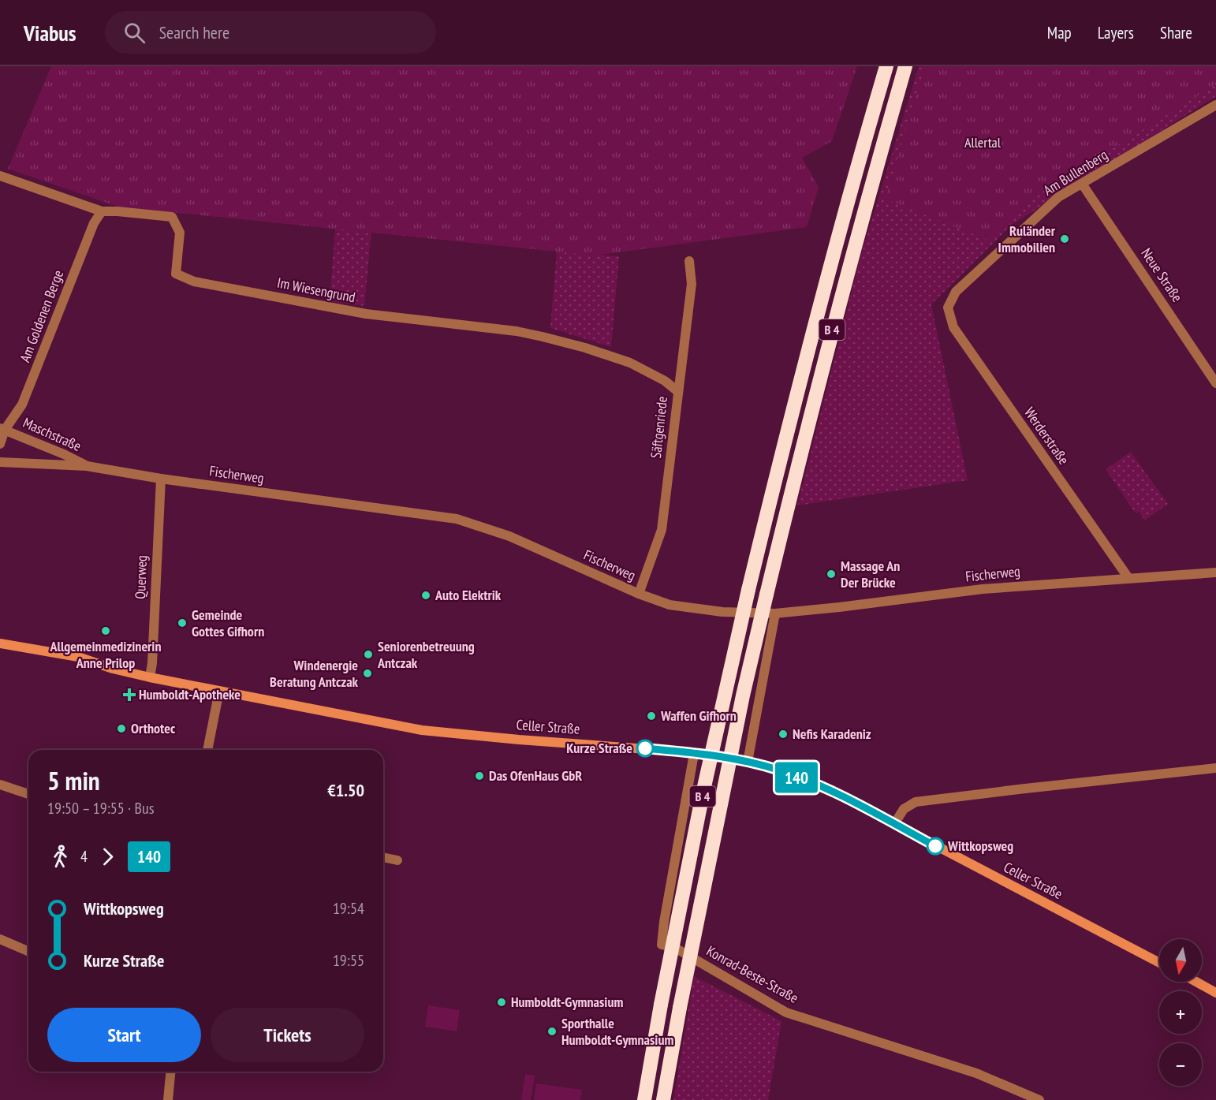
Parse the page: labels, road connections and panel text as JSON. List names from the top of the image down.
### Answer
{
  "streets": {
    "highway": ["B 4"],
    "street": [
      "Am Bullenberg",
      "Neue Straße",
      "Im Wiesengrund",
      "Am Goldenen Berge",
      "Säftgenriede",
      "Maschstraße",
      "Werderstraße",
      "Fischerweg",
      "Querweg",
      "Celler Straße",
      "Konrad-Beste-Straße"
    ]
  },
  "crossings": [
    ["Am Bullenberg", "Neue Straße"],
    ["Am Bullenberg", "Werderstraße"],
    ["Im Wiesengrund", "Am Goldenen Berge"],
    ["Im Wiesengrund", "Säftgenriede"],
    ["Am Goldenen Berge", "Maschstraße"],
    ["Säftgenriede", "Fischerweg"],
    ["Maschstraße", "Fischerweg"],
    ["Werderstraße", "Fischerweg"],
    ["Fischerweg", "Querweg"],
    ["Querweg", "Celler Straße"],
    ["Celler Straße", "Konrad-Beste-Straße"]
  ],
  "parks": ["Allertal"],
  "places": {
    "other": [
      "Ruländer Immobilien",
      "Massage An Der Brücke",
      "Auto Elektrik",
      "Gemeinde Gottes Gifhorn",
      "Allgemeinmedizinerin Anne Prilop",
      "Seniorenbetreuung Antczak",
      "Windenergie Beratung Antczak",
      "Waffen Gifhorn",
      "Orthotec",
      "Nefis Karadeniz",
      "Kurze Straße",
      "Das OfenHaus GbR",
      "Wittkopsweg",
      "Humboldt-Gymnasium",
      "Sporthalle Humboldt-Gymnasium"
    ],
    "health": ["Humboldt-Apotheke"]
  },
  "lines": ["bus line 140"],
  "north": "bottom",
  "page": {
    "header": "Viabus",
    "search": "Search here",
    "nav": ["Map", "Layers", "Share"],
    "on_map": "140",
    "heading": ["5 min", "19:50 – 19:55 · Bus", "€1.50"],
    "legs": ["4", "140"],
    "list": [
      {
        "name": "Wittkopsweg",
        "value": "19:54"
      },
      {
        "name": "Kurze Straße",
        "value": "19:55"
      }
    ],
    "map_buttons": ["+", "−"],
    "buttons": ["Start", "Tickets"]
  }
}
